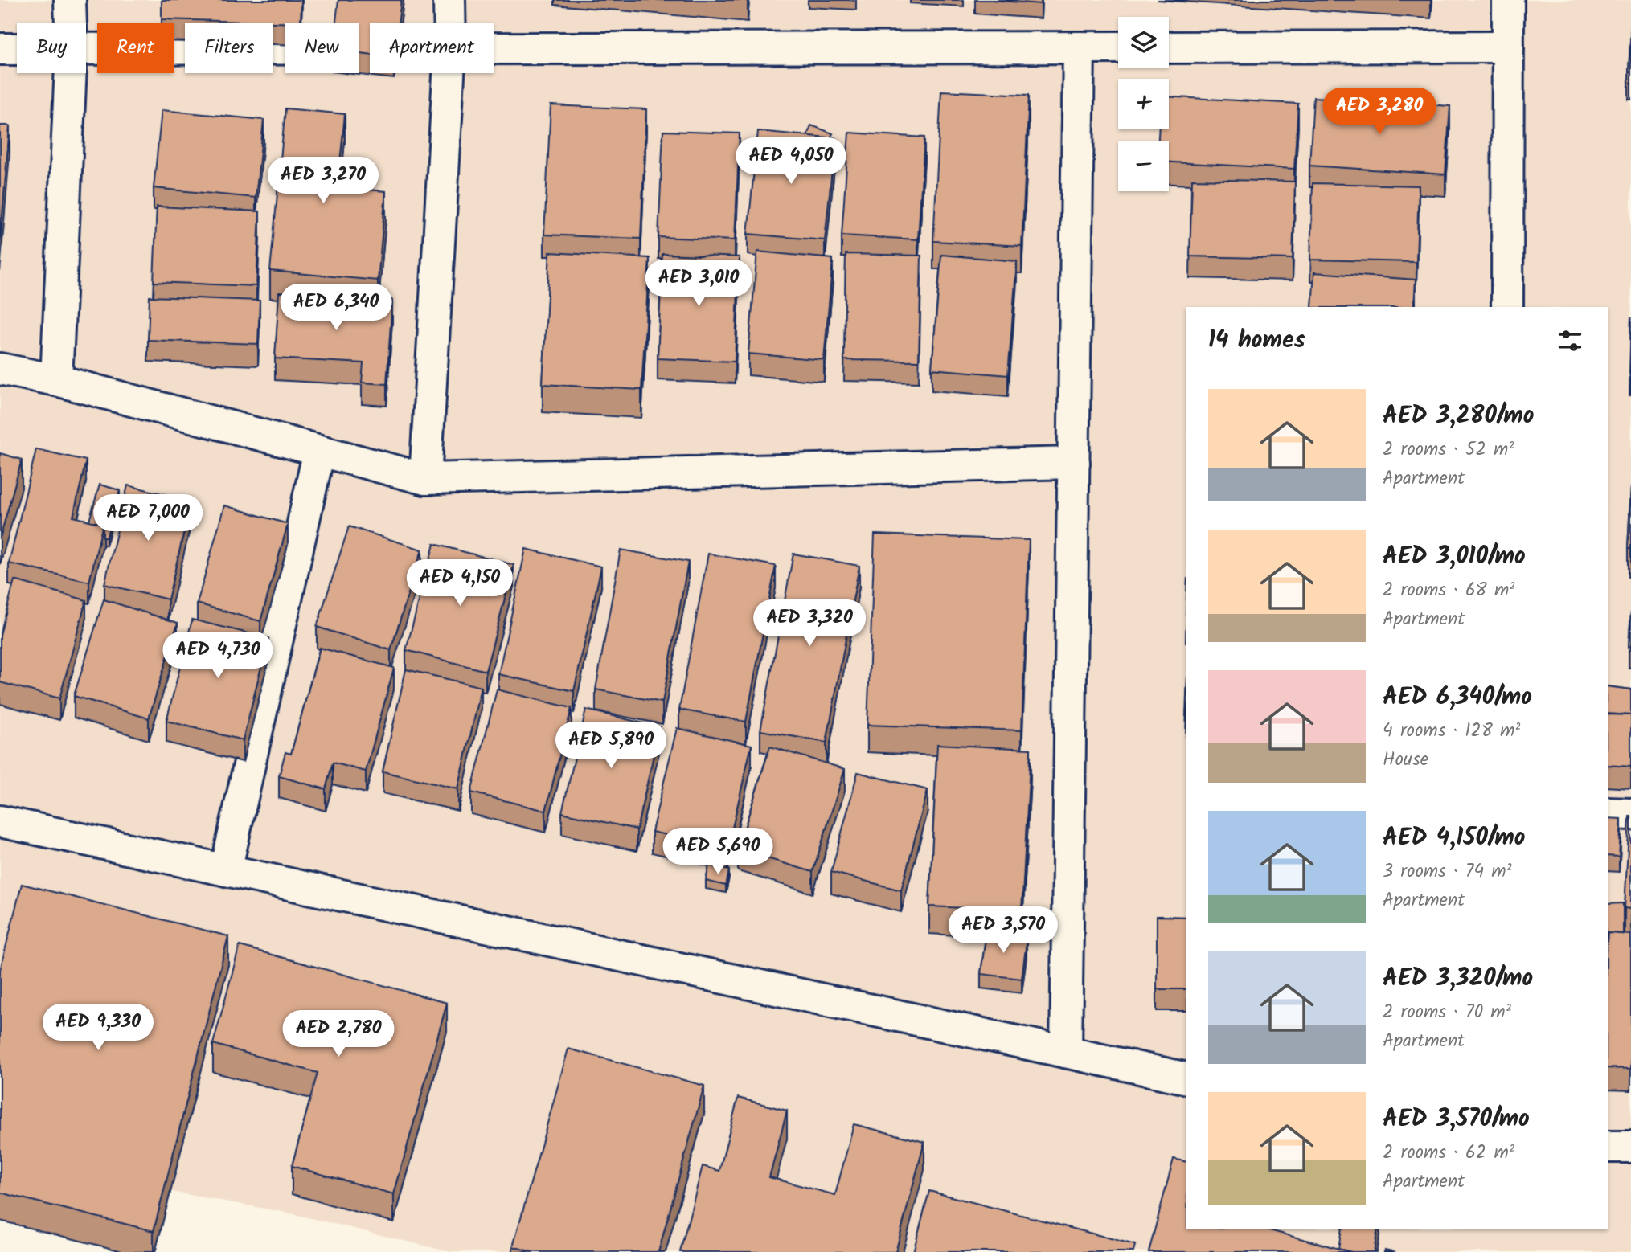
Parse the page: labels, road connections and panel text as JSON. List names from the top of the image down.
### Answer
{
  "page": {
    "map_buttons": ["+", "−"],
    "chip": [
      "Buy",
      "Rent",
      "Filters",
      "New",
      "Apartment"
    ],
    "price": [
      "AED 3,280",
      "AED 4,050",
      "AED 3,270",
      "AED 3,010",
      "AED 6,340",
      "AED 7,000",
      "AED 4,150",
      "AED 3,320",
      "AED 4,730",
      "AED 5,890",
      "AED 5,690",
      "AED 3,570",
      "AED 9,330",
      "AED 2,780"
    ],
    "heading": "14 homes",
    "list": [
      {
        "name": "AED 3,280/mo",
        "note": "2 rooms · 52 m² · Apartment"
      },
      {
        "name": "AED 3,010/mo",
        "note": "2 rooms · 68 m² · Apartment"
      },
      {
        "name": "AED 6,340/mo",
        "note": "4 rooms · 128 m² · House"
      },
      {
        "name": "AED 4,150/mo",
        "note": "3 rooms · 74 m² · Apartment"
      },
      {
        "name": "AED 3,320/mo",
        "note": "2 rooms · 70 m² · Apartment"
      },
      {
        "name": "AED 3,570/mo",
        "note": "2 rooms · 62 m² · Apartment"
      }
    ]
  }
}
